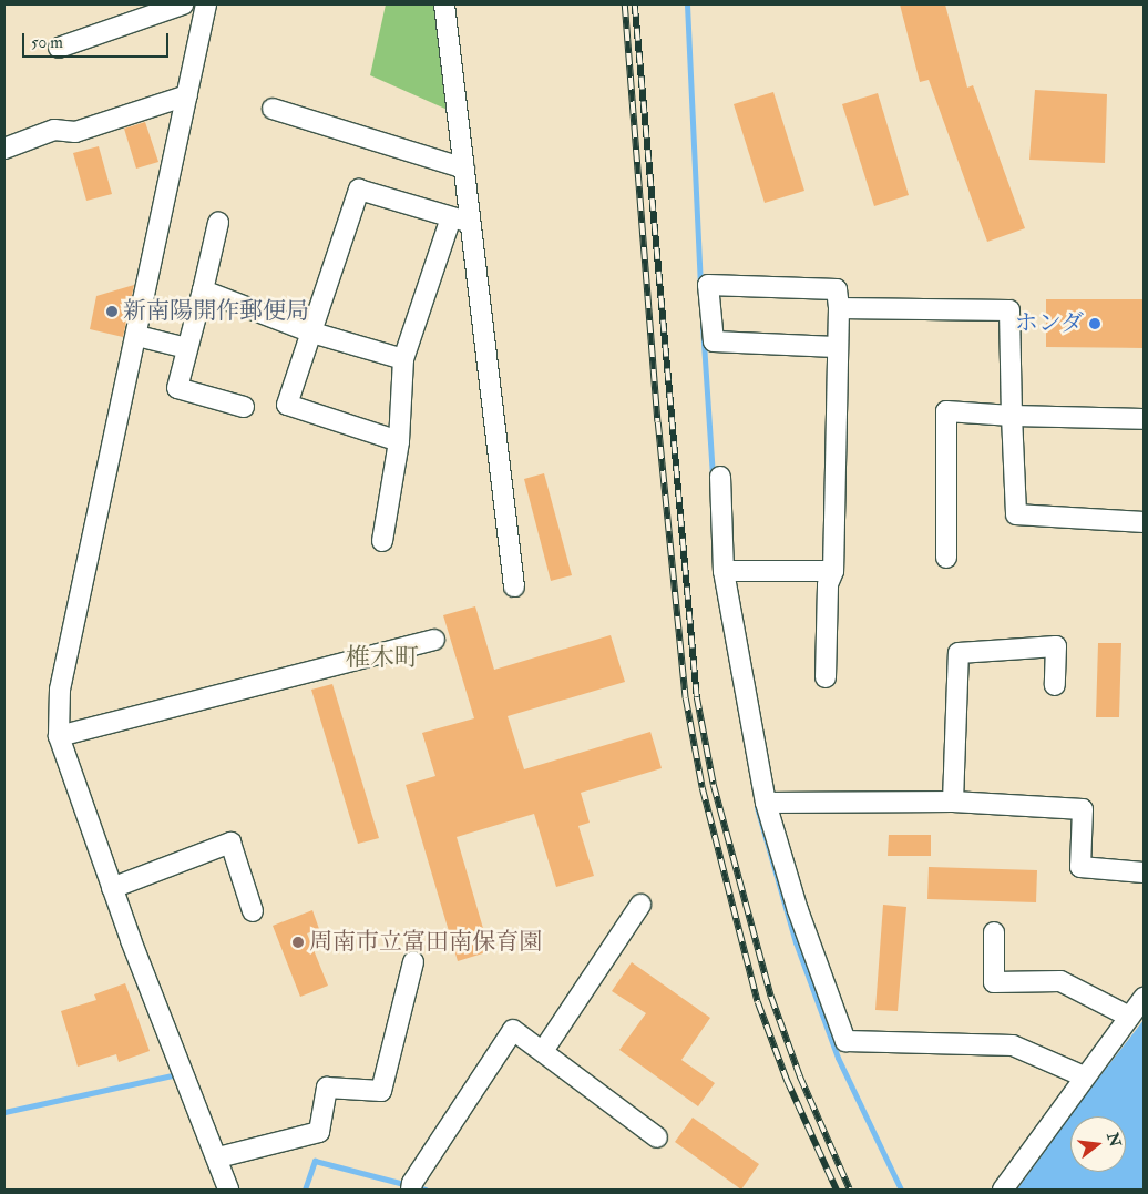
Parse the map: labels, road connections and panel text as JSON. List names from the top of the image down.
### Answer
{
  "districts": ["椎木町"],
  "places": ["新南陽開作郵便局", "ホンダ", "周南市立富田南保育園"],
  "scale_bar": "50 m",
  "north": "right"
}
